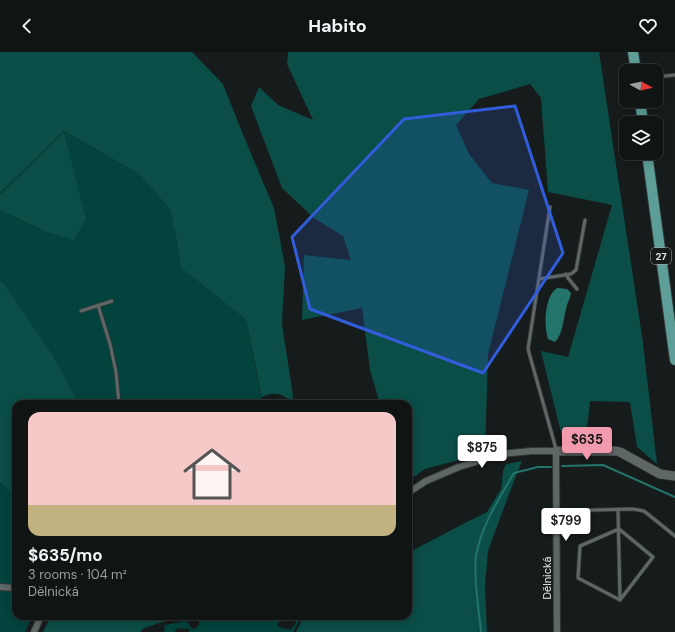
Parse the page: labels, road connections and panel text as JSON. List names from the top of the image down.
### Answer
{
  "streets": {
    "main road": ["27"],
    "street": ["Dělnická"]
  },
  "north": "right",
  "page": {
    "header": "Habito",
    "list": [
      {
        "name": "$635/mo",
        "note": "3 rooms · 104 m² · Dělnická"
      }
    ],
    "price": ["$635", "$875", "$799"]
  }
}
